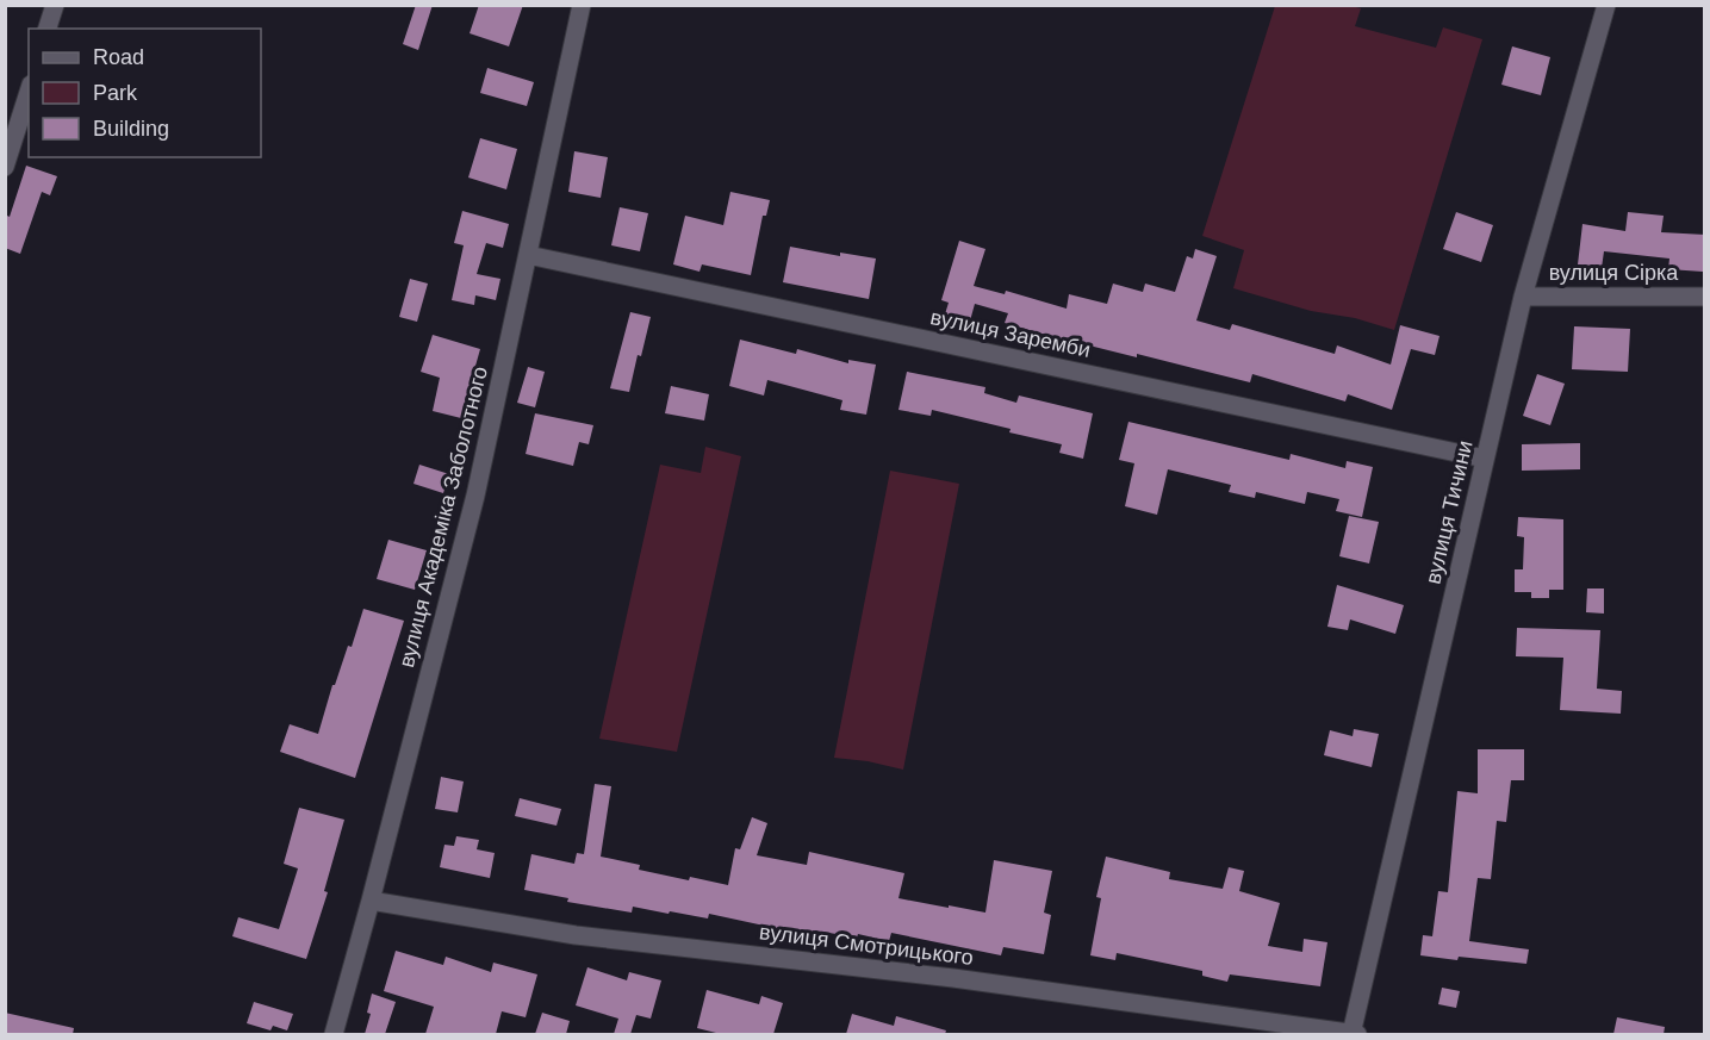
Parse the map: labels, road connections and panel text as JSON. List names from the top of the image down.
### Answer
{
  "streets": {
    "street": [
      "вулиця Сірка",
      "вулиця Заремби",
      "вулиця Тичини",
      "вулиця Академіка Заболотного",
      "вулиця Смотрицького"
    ]
  },
  "crossings": [
    ["вулиця Сірка", "вулиця Тичини"],
    ["вулиця Заремби", "вулиця Тичини"],
    ["вулиця Заремби", "вулиця Академіка Заболотного"],
    ["вулиця Тичини", "вулиця Смотрицького"],
    ["вулиця Академіка Заболотного", "вулиця Смотрицького"]
  ],
  "legend": ["Road", "Park", "Building"]
}
